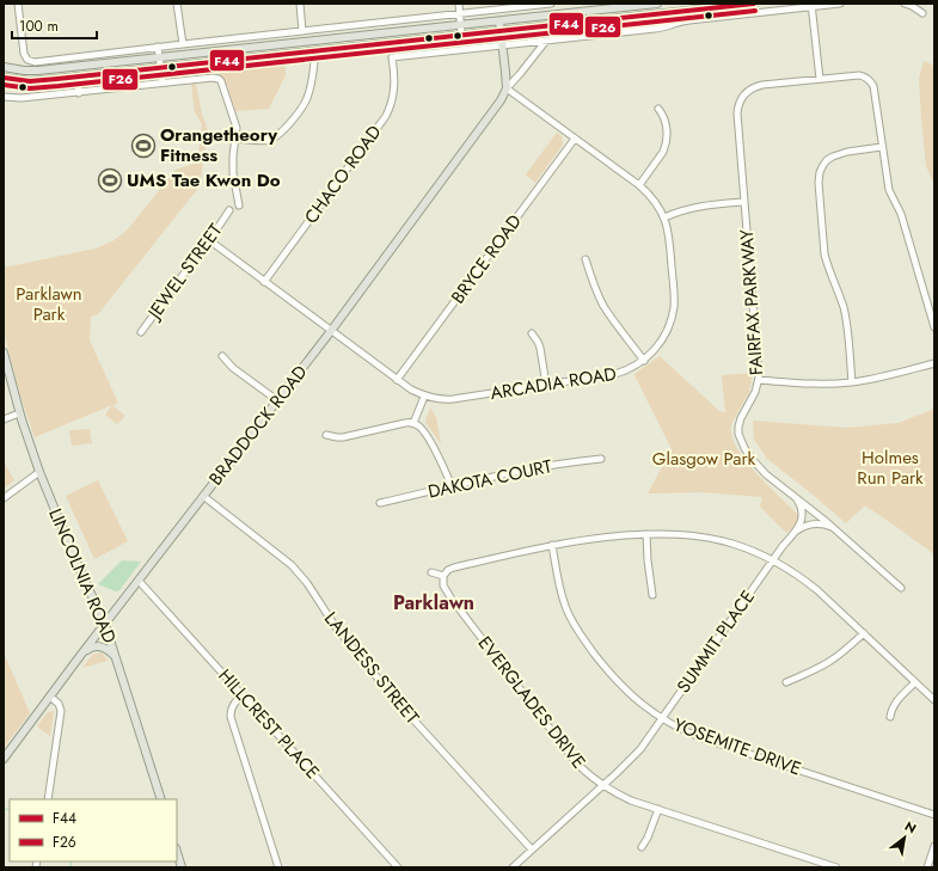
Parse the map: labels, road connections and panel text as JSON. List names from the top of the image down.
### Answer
{
  "streets": {
    "main road": ["BRADDOCK ROAD", "LINCOLNIA ROAD"],
    "street": [
      "CHACO ROAD",
      "BRYCE ROAD",
      "JEWEL STREET",
      "FAIRFAX PARKWAY",
      "ARCADIA ROAD",
      "DAKOTA COURT",
      "SUMMIT PLACE",
      "LANDESS STREET",
      "EVERGLADES DRIVE",
      "HILLCREST PLACE",
      "YOSEMITE DRIVE"
    ]
  },
  "crossings": [
    ["CHACO ROAD", "ARCADIA ROAD"],
    ["BRYCE ROAD", "ARCADIA ROAD"],
    ["JEWEL STREET", "ARCADIA ROAD"],
    ["FAIRFAX PARKWAY", "SUMMIT PLACE"],
    ["ARCADIA ROAD", "BRADDOCK ROAD"],
    ["BRADDOCK ROAD", "LINCOLNIA ROAD"],
    ["BRADDOCK ROAD", "LANDESS STREET"],
    ["BRADDOCK ROAD", "HILLCREST PLACE"],
    ["SUMMIT PLACE", "LANDESS STREET"],
    ["SUMMIT PLACE", "EVERGLADES DRIVE"],
    ["SUMMIT PLACE", "YOSEMITE DRIVE"]
  ],
  "districts": ["Parklawn"],
  "parks": ["Parklawn Park", "Holmes Run Park", "Glasgow Park"],
  "places": {
    "sports": ["Orangetheory Fitness", "UMS Tae Kwon Do"]
  },
  "lines": ["transit line F44", "transit line F26"],
  "legend": ["F44", "F26"],
  "scale_bar": "100 m",
  "north": "top right"
}
